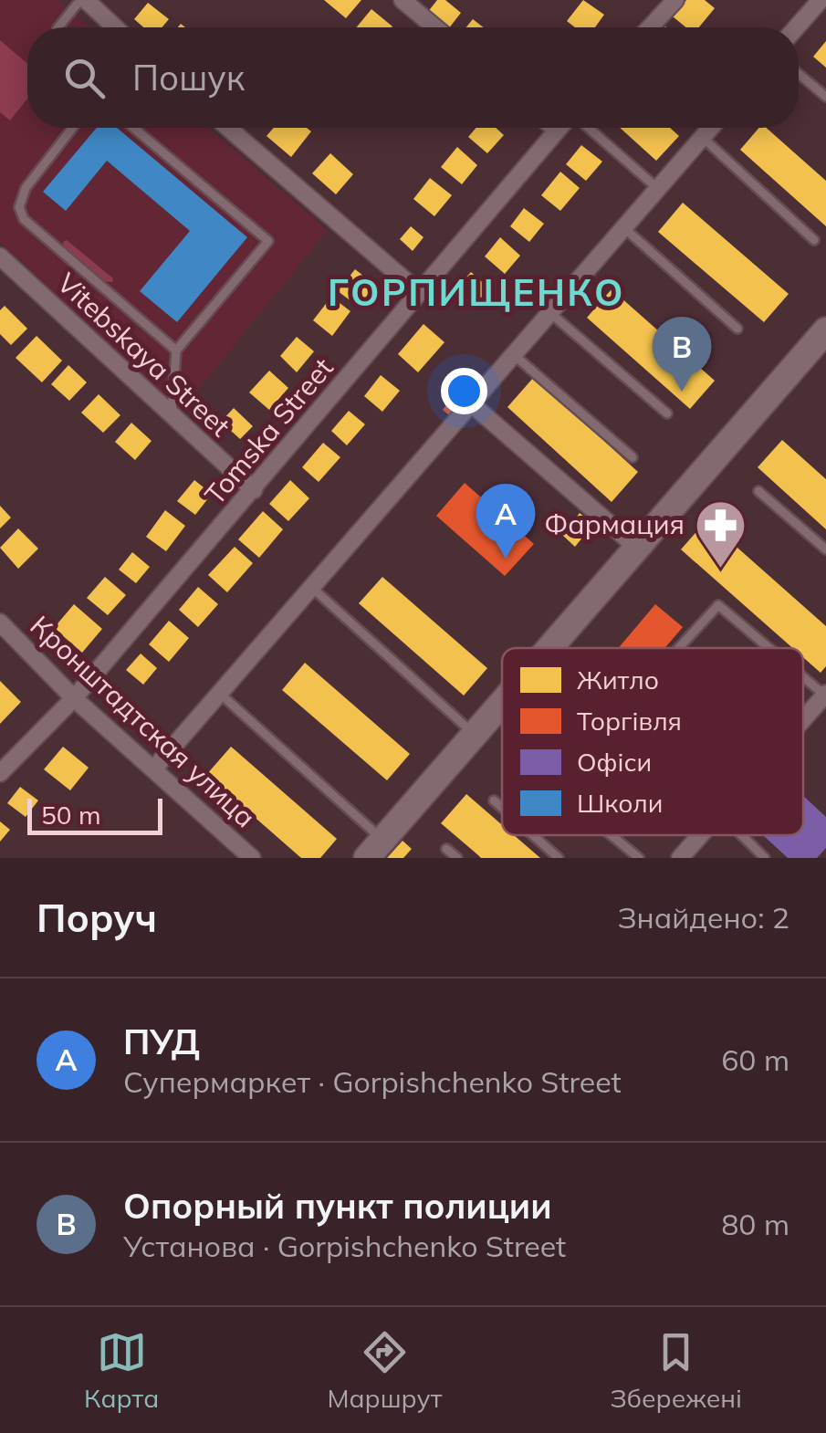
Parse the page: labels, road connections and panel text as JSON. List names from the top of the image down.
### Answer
{
  "streets": {
    "street": ["Vitebskaya Street", "Tomska Street", "Кронштадтская улица"]
  },
  "crossings": [
    ["Vitebskaya Street", "Tomska Street"],
    ["Tomska Street", "Кронштадтская улица"]
  ],
  "districts": ["ГОРПИЩЕНКО"],
  "places": {
    "pharmacy": ["Фармация"]
  },
  "legend": [
    "Житло",
    "Торгівля",
    "Офіси",
    "Школи"
  ],
  "scale_bar": "50 m",
  "page": {
    "search": "Пошук",
    "pins": ["B", "A"],
    "scale": "50 m",
    "heading": ["Поруч", "Знайдено: 2"],
    "list": [
      {
        "mark": "A",
        "name": "ПУД",
        "note": "Супермаркет · Gorpishchenko Street",
        "value": "60 m"
      },
      {
        "mark": "B",
        "name": "Опорный пункт полиции",
        "note": "Установа · Gorpishchenko Street",
        "value": "80 m"
      }
    ],
    "nav": ["Карта", "Маршрут", "Збережені"]
  }
}
